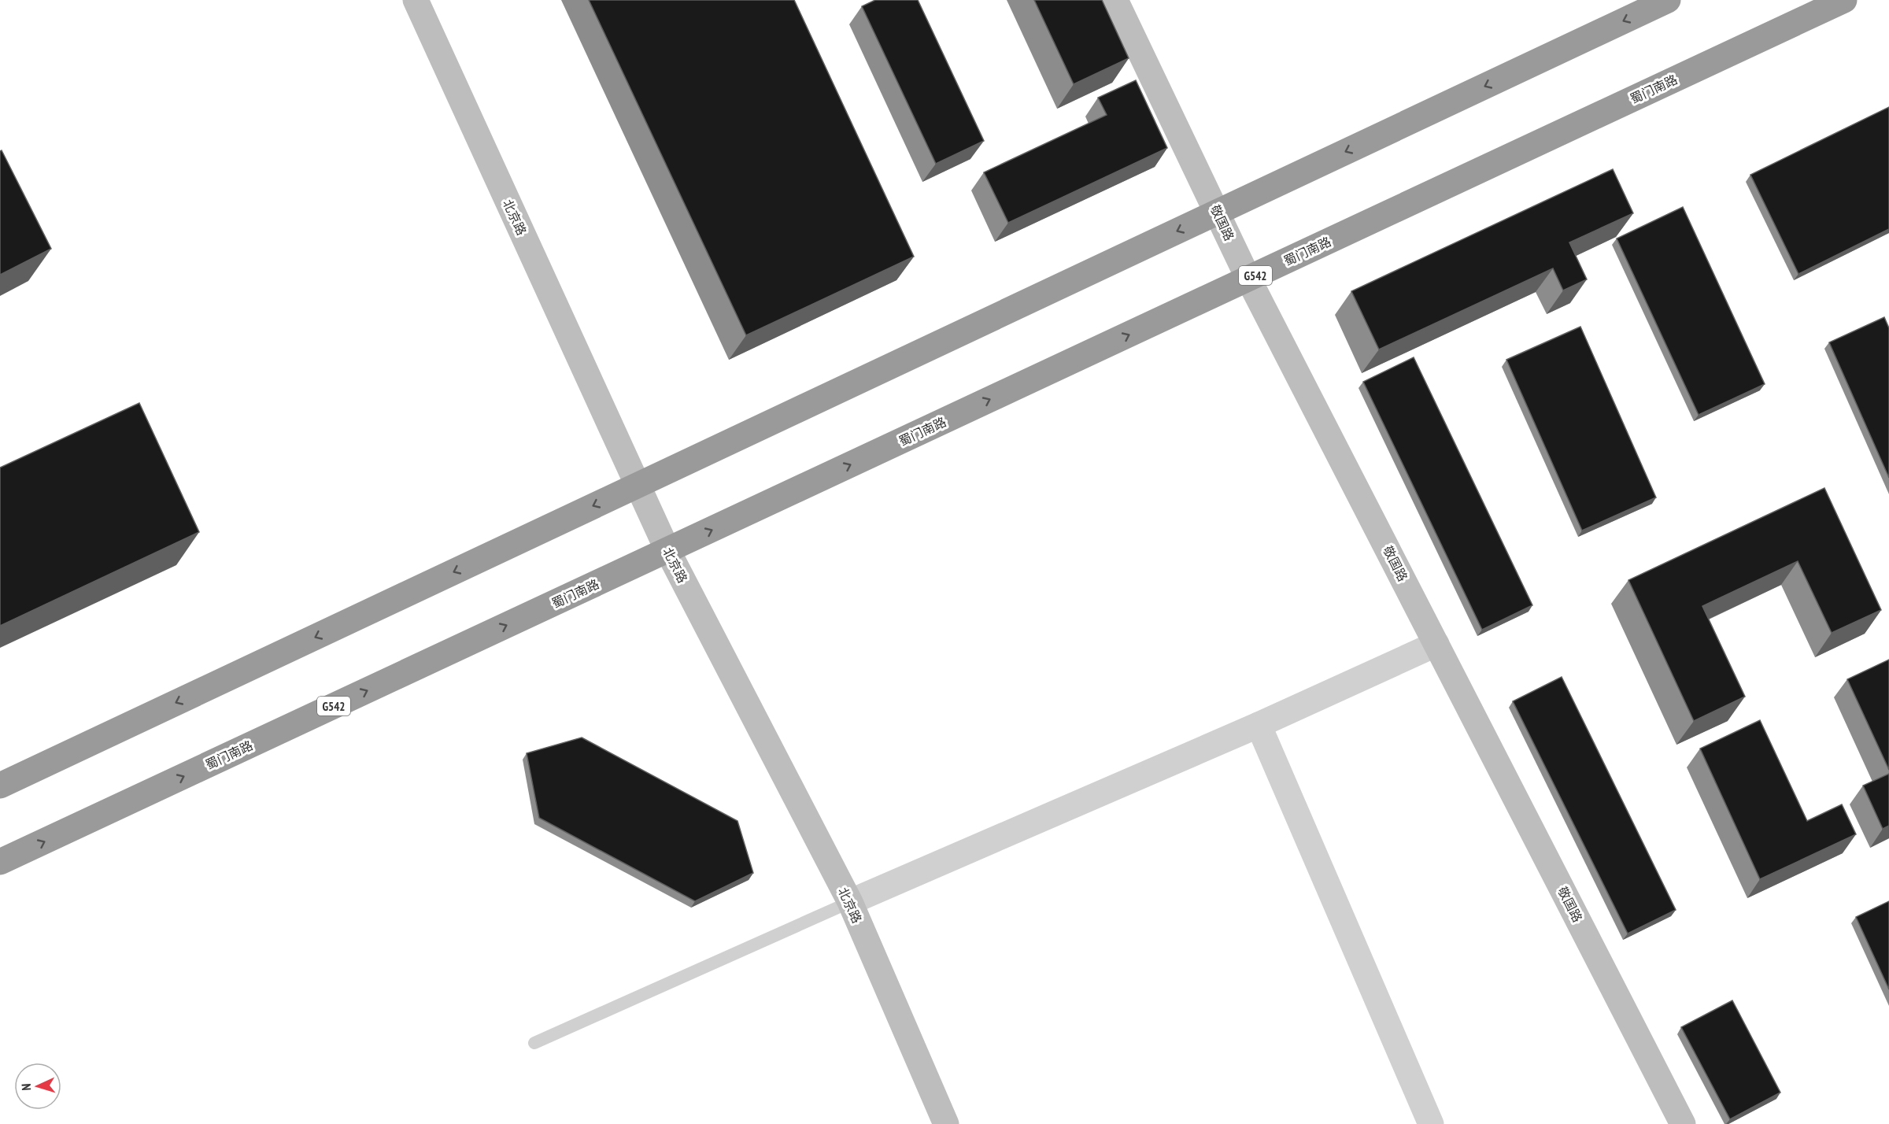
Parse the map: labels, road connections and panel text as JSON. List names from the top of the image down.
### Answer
{
  "streets": {
    "highway": ["蜀门南路", "G542"],
    "street": ["北京路", "敬国路"]
  },
  "crossings": [
    ["蜀门南路", "北京路"],
    ["蜀门南路", "敬国路"]
  ],
  "north": "left"
}
